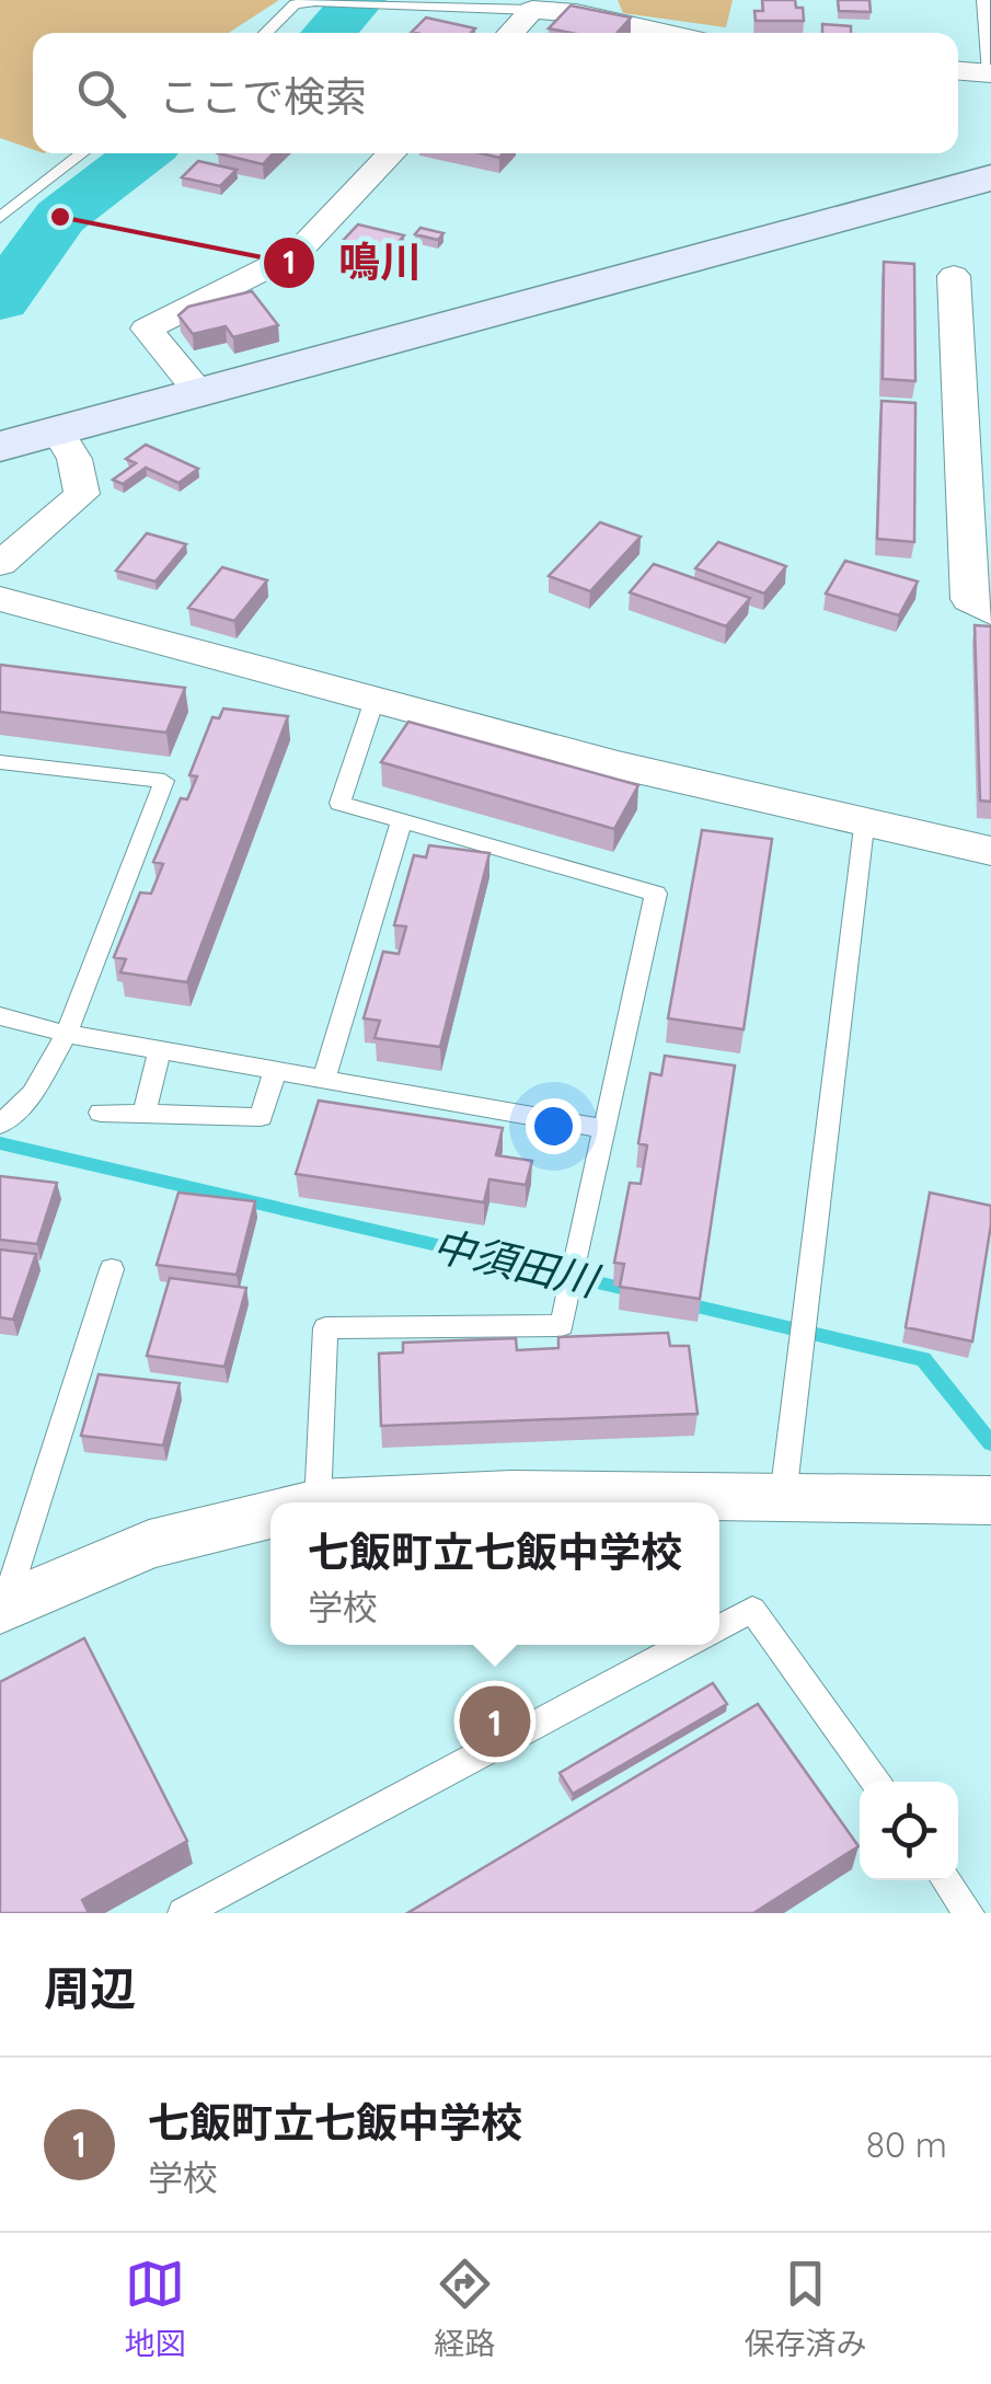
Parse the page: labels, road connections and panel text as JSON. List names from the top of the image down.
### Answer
{
  "water": ["中須田川"],
  "places": ["鳴川"],
  "page": {
    "search": "ここで検索",
    "popup": ["七飯町立七飯中学校", "学校"],
    "pins": "1",
    "heading": "周辺",
    "list": [
      {
        "mark": "1",
        "name": "七飯町立七飯中学校",
        "note": "学校",
        "value": "80 m"
      }
    ],
    "nav": ["地図", "経路", "保存済み"]
  }
}
